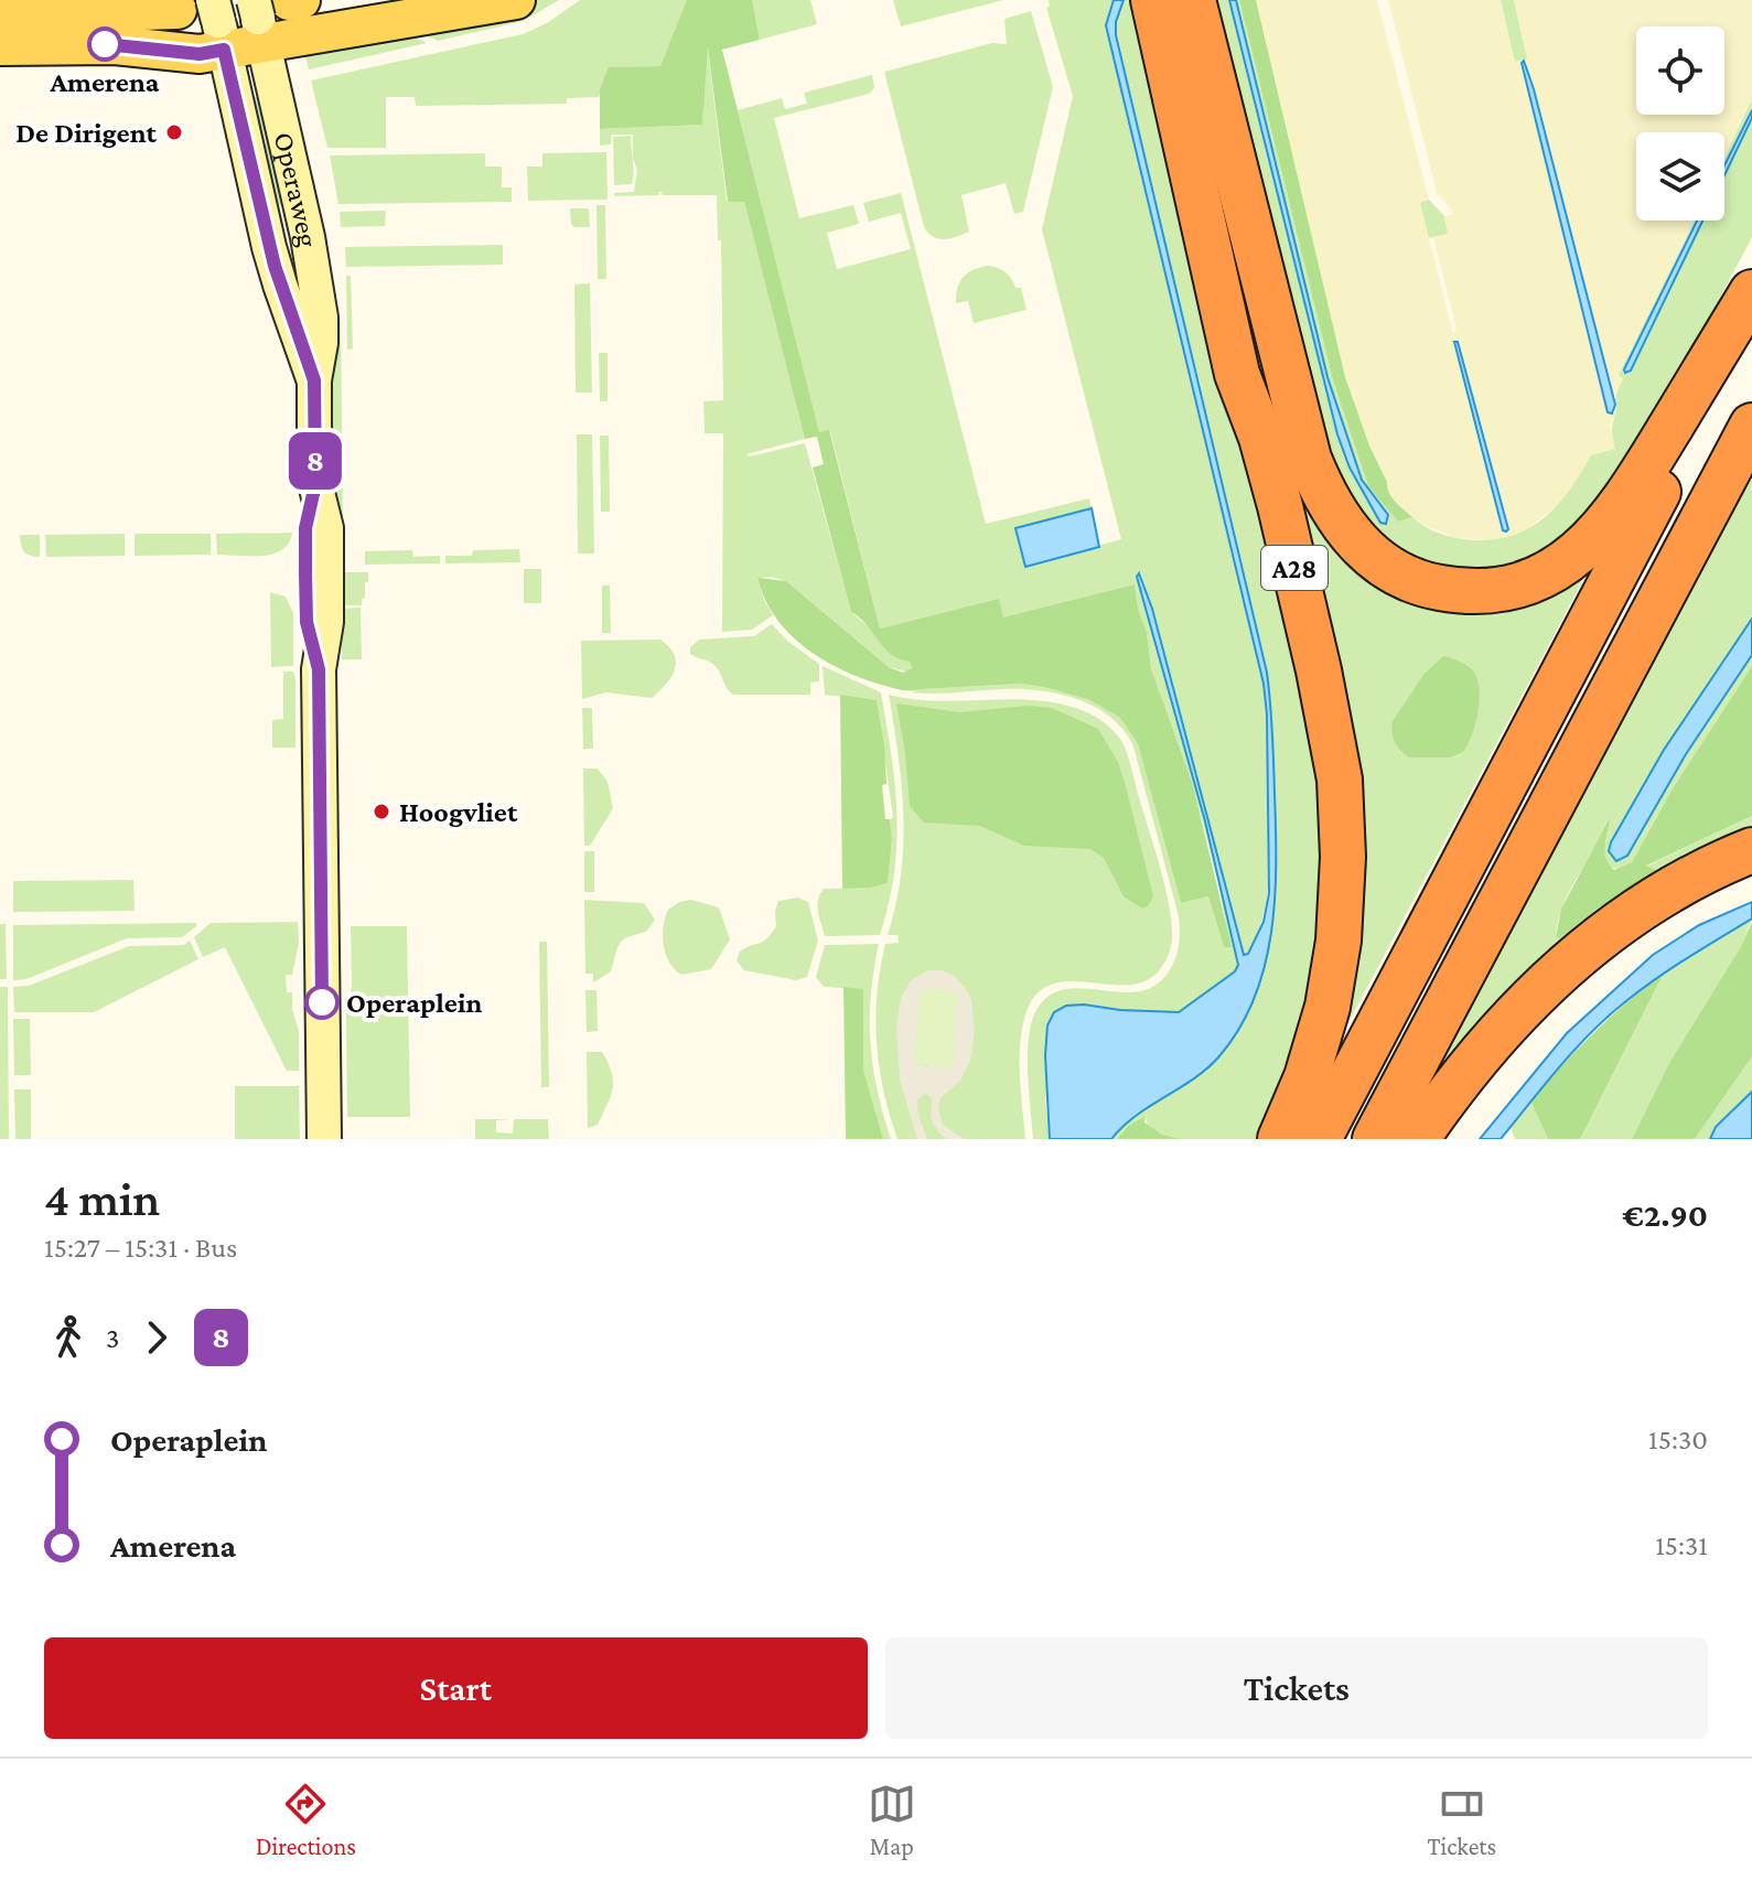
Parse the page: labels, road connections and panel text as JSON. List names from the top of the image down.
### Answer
{
  "streets": {
    "highway": ["A28"],
    "street": ["Operaweg"]
  },
  "places": [
    "Amerena",
    "De Dirigent",
    "Hoogvliet",
    "Operaplein"
  ],
  "lines": ["bus line 8"],
  "page": {
    "on_map": "8",
    "heading": ["4 min", "15:27 – 15:31 · Bus", "€2.90"],
    "legs": ["3", "8"],
    "list": [
      {
        "name": "Operaplein",
        "value": "15:30"
      },
      {
        "name": "Amerena",
        "value": "15:31"
      }
    ],
    "buttons": ["Start", "Tickets"],
    "tabs": ["Directions", "Map", "Tickets"]
  }
}
